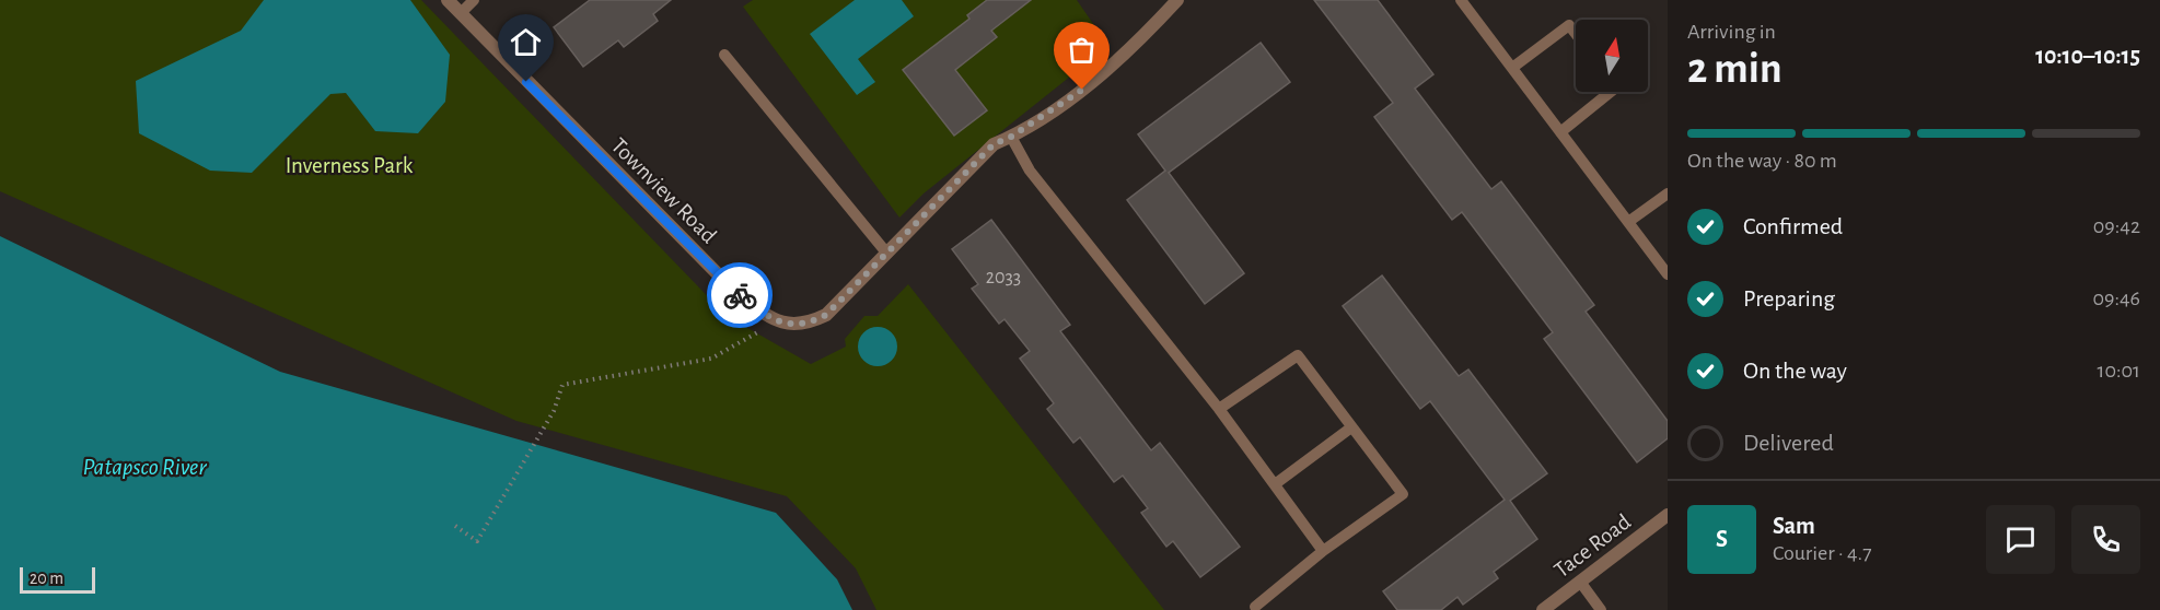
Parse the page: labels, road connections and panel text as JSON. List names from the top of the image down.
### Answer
{
  "streets": {
    "street": ["Townview Road", "Tace Road"]
  },
  "water": ["Patapsco River"],
  "parks": ["Inverness Park"],
  "house_numbers": ["2033"],
  "scale_bar": "20 m",
  "north": "top",
  "page": {
    "heading": ["2 min", "Arriving in", "10:10–10:15"],
    "panel": ["Sam", "Courier · 4.7"],
    "bar": "On the way · 80 m",
    "list": [
      ["Confirmed", "09:42"],
      ["Preparing", "09:46"],
      ["On the way", "10:01"],
      "Delivered"
    ],
    "round": "S",
    "scale": "20 m"
  }
}
